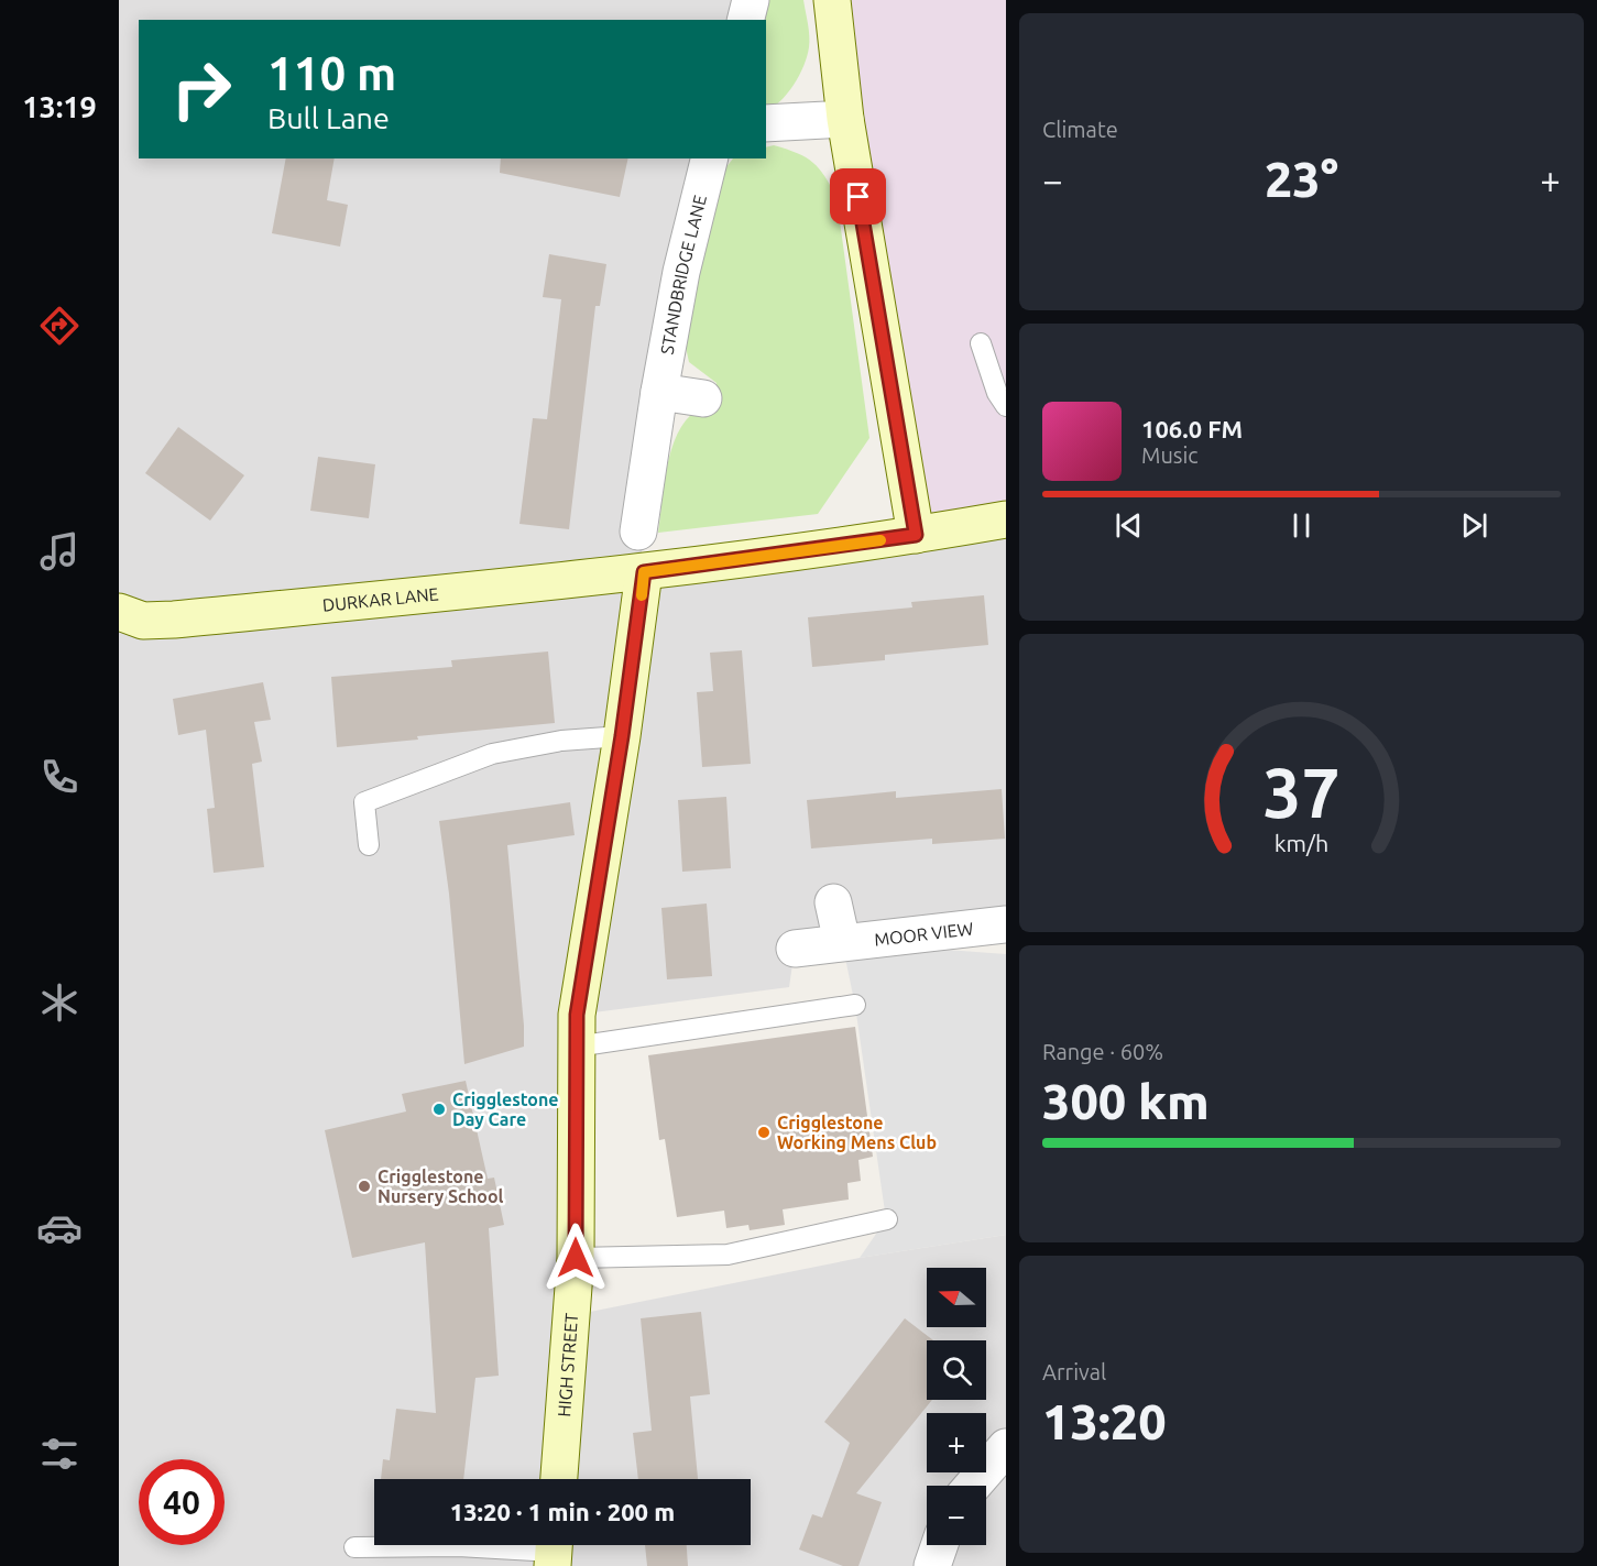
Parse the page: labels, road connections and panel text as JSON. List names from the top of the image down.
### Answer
{
  "streets": {
    "street": [
      "STANDBRIDGE LANE",
      "DURKAR LANE",
      "MOOR VIEW",
      "HIGH STREET"
    ]
  },
  "crossings": [
    ["DURKAR LANE", "HIGH STREET"]
  ],
  "places": ["Crigglestone Day Care", "Crigglestone Working Mens Club", "Crigglestone Nursery School"],
  "north": "left",
  "page": {
    "tabs": "13:19",
    "tile": [
      "Climate",
      ["Range · 60%", "300 km"],
      ["Arrival", "13:20"]
    ],
    "turn": ["110 m", "Bull Lane"],
    "heat": ["−", "23°", "+"],
    "song": ["106.0 FM", "Music"],
    "map_buttons": ["+", "−"],
    "limit": "40",
    "trip": "13:20 · 1 min · 200 m",
    "gauge": ["37", "km/h"]
  }
}
